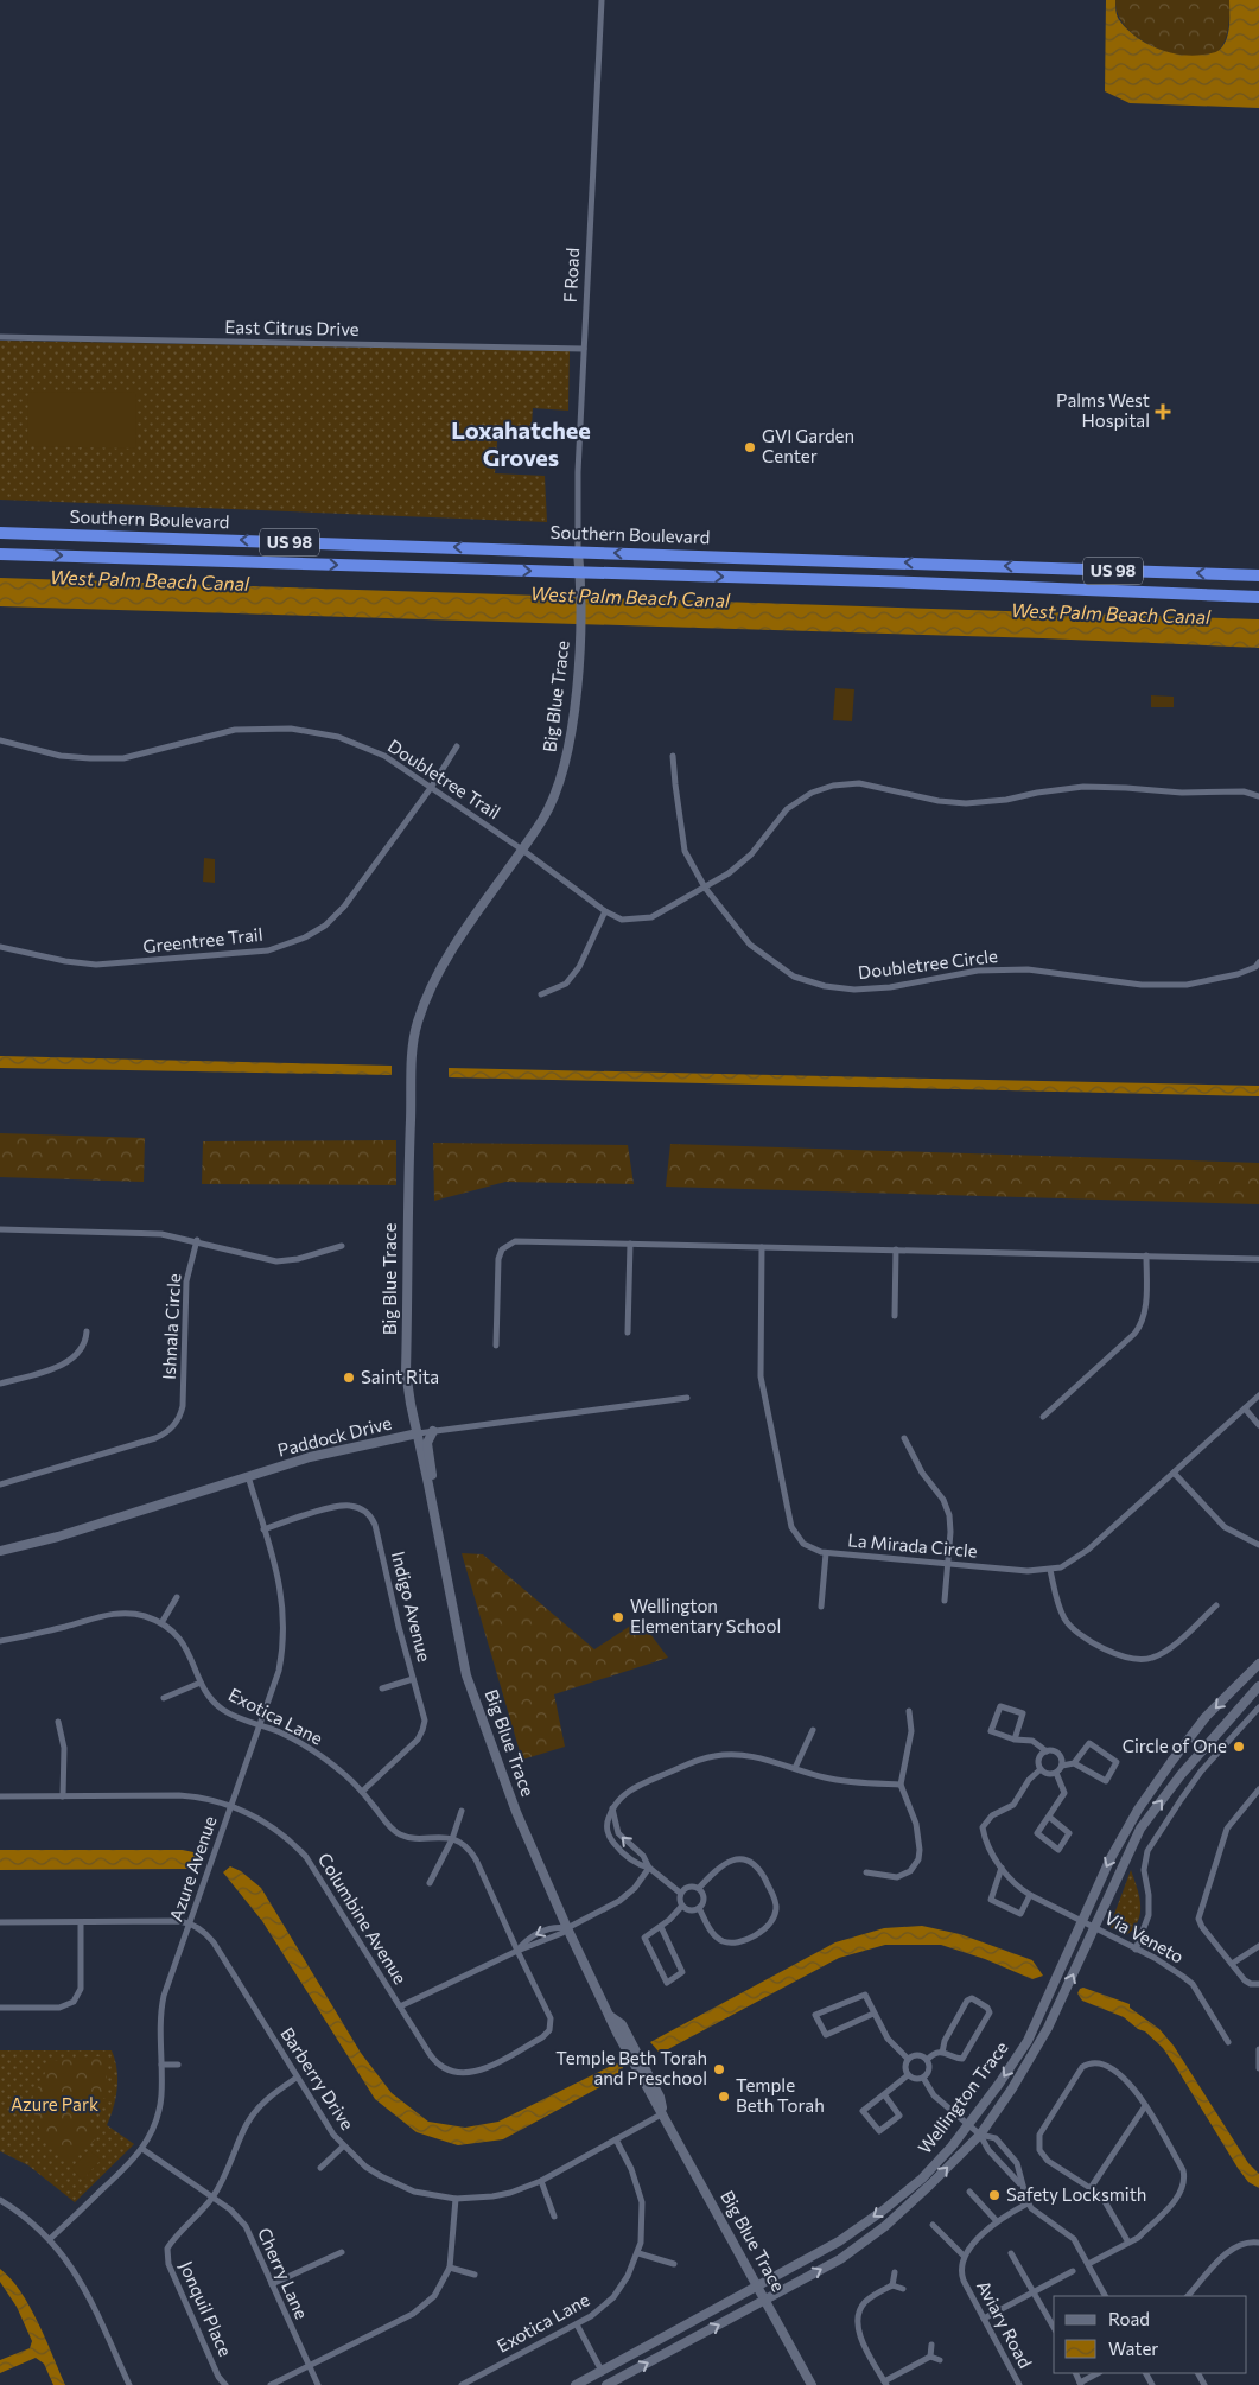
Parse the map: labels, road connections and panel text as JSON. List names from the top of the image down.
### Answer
{
  "streets": {
    "highway": ["Southern Boulevard", "US 98"],
    "street": [
      "F Road",
      "East Citrus Drive",
      "Big Blue Trace",
      "Doubletree Trail",
      "Greentree Trail",
      "Doubletree Circle",
      "Ishnala Circle",
      "Paddock Drive",
      "La Mirada Circle",
      "Indigo Avenue",
      "Exotica Lane",
      "Azure Avenue",
      "Columbine Avenue",
      "Via Veneto",
      "Barberry Drive",
      "Wellington Trace",
      "Cherry Lane",
      "Jonquil Place",
      "Aviary Road"
    ]
  },
  "crossings": [
    ["F Road", "East Citrus Drive"],
    ["F Road", "Southern Boulevard"],
    ["F Road", "Big Blue Trace"],
    ["Southern Boulevard", "Big Blue Trace"],
    ["US 98", "Big Blue Trace"],
    ["Big Blue Trace", "Doubletree Trail"],
    ["Big Blue Trace", "Paddock Drive"],
    ["Big Blue Trace", "Barberry Drive"],
    ["Big Blue Trace", "Wellington Trace"],
    ["Doubletree Trail", "Greentree Trail"],
    ["Paddock Drive", "Azure Avenue"],
    ["Indigo Avenue", "Exotica Lane"],
    ["Indigo Avenue", "Azure Avenue"],
    ["Exotica Lane", "Azure Avenue"],
    ["Exotica Lane", "Barberry Drive"],
    ["Azure Avenue", "Columbine Avenue"],
    ["Azure Avenue", "Barberry Drive"],
    ["Azure Avenue", "Cherry Lane"],
    ["Via Veneto", "Wellington Trace"],
    ["Barberry Drive", "Jonquil Place"],
    ["Cherry Lane", "Jonquil Place"]
  ],
  "districts": ["Loxahatchee Groves"],
  "water": ["West Palm Beach Canal"],
  "parks": ["Azure Park"],
  "places": {
    "health": ["Palms West Hospital"],
    "other": [
      "GVI Garden Center",
      "Saint Rita",
      "Wellington Elementary School",
      "Circle of One",
      "Temple Beth Torah and Preschool",
      "Temple Beth Torah",
      "Safety Locksmith"
    ]
  },
  "legend": ["Road", "Water"]
}
